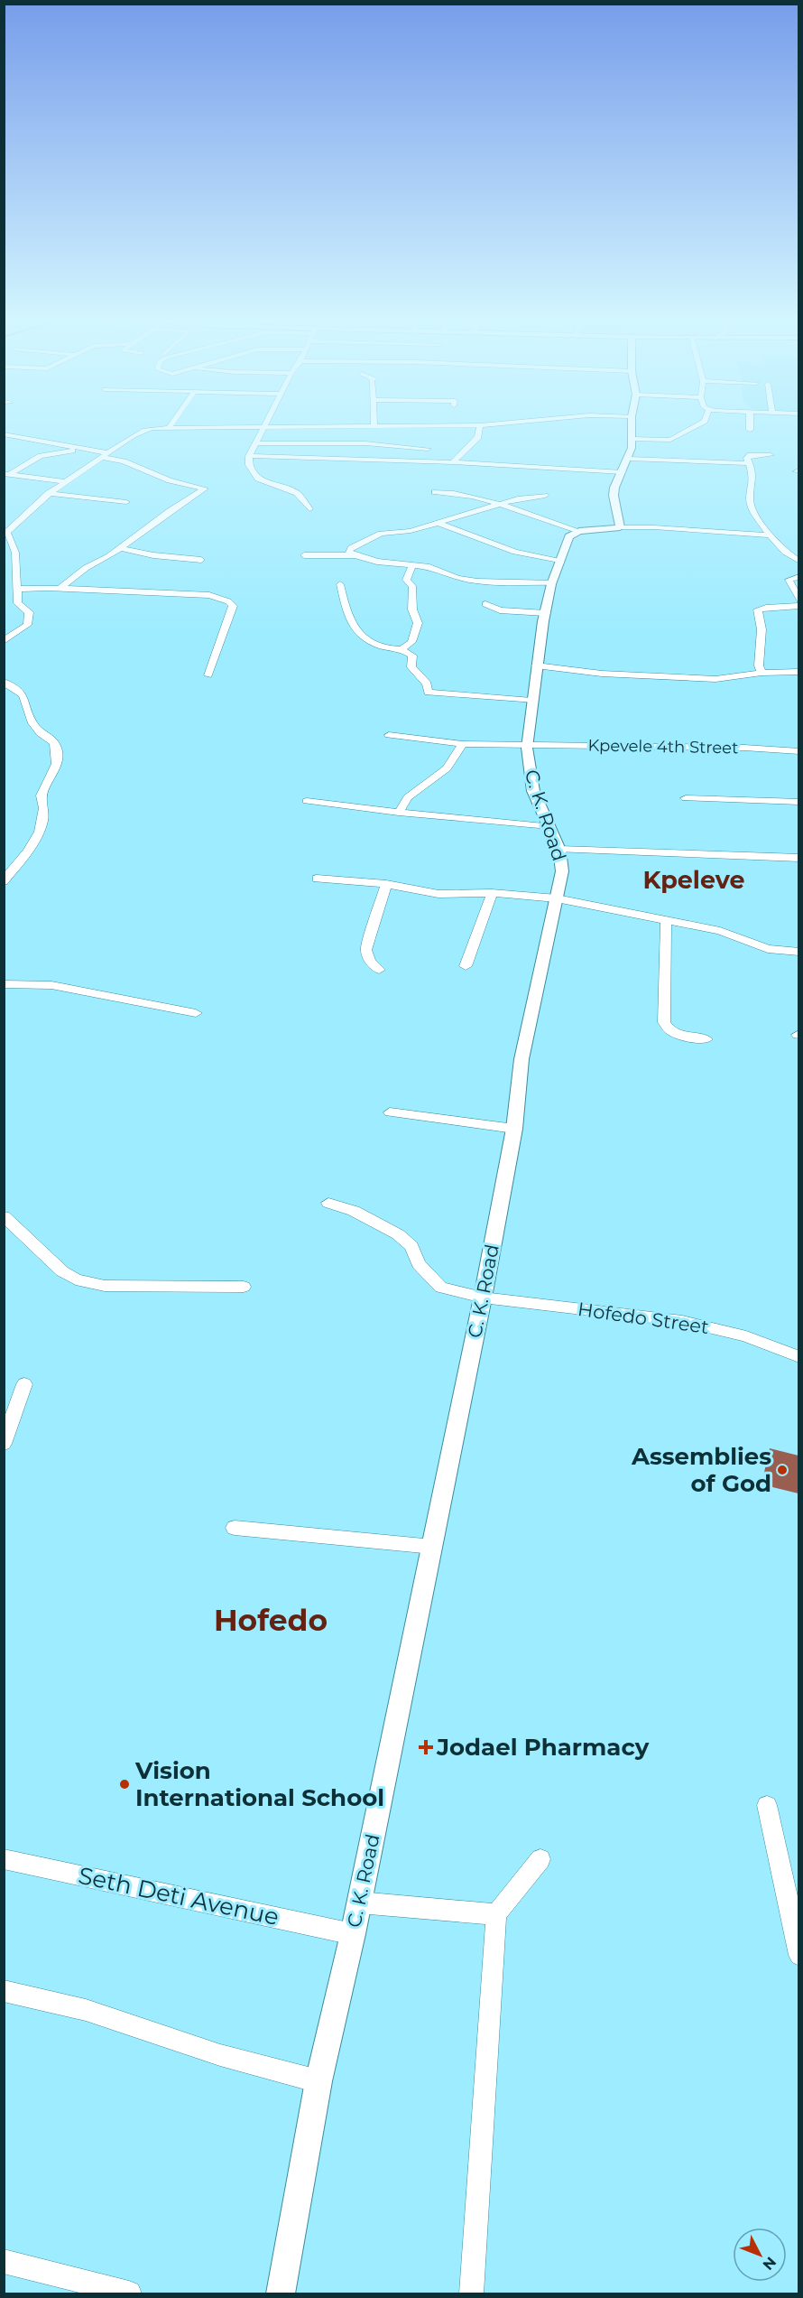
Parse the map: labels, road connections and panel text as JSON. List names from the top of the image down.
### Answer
{
  "streets": {
    "street": [
      "Kpevele 4th Street",
      "C. K. Road",
      "Hofedo Street",
      "Seth Deti Avenue"
    ]
  },
  "crossings": [
    ["Kpevele 4th Street", "C. K. Road"],
    ["C. K. Road", "Hofedo Street"],
    ["C. K. Road", "Seth Deti Avenue"]
  ],
  "districts": ["Kpeleve", "Hofedo"],
  "places": {
    "other": ["Assemblies of God", "Vision International School"],
    "health": ["Jodael Pharmacy"]
  },
  "north": "bottom right"
}
